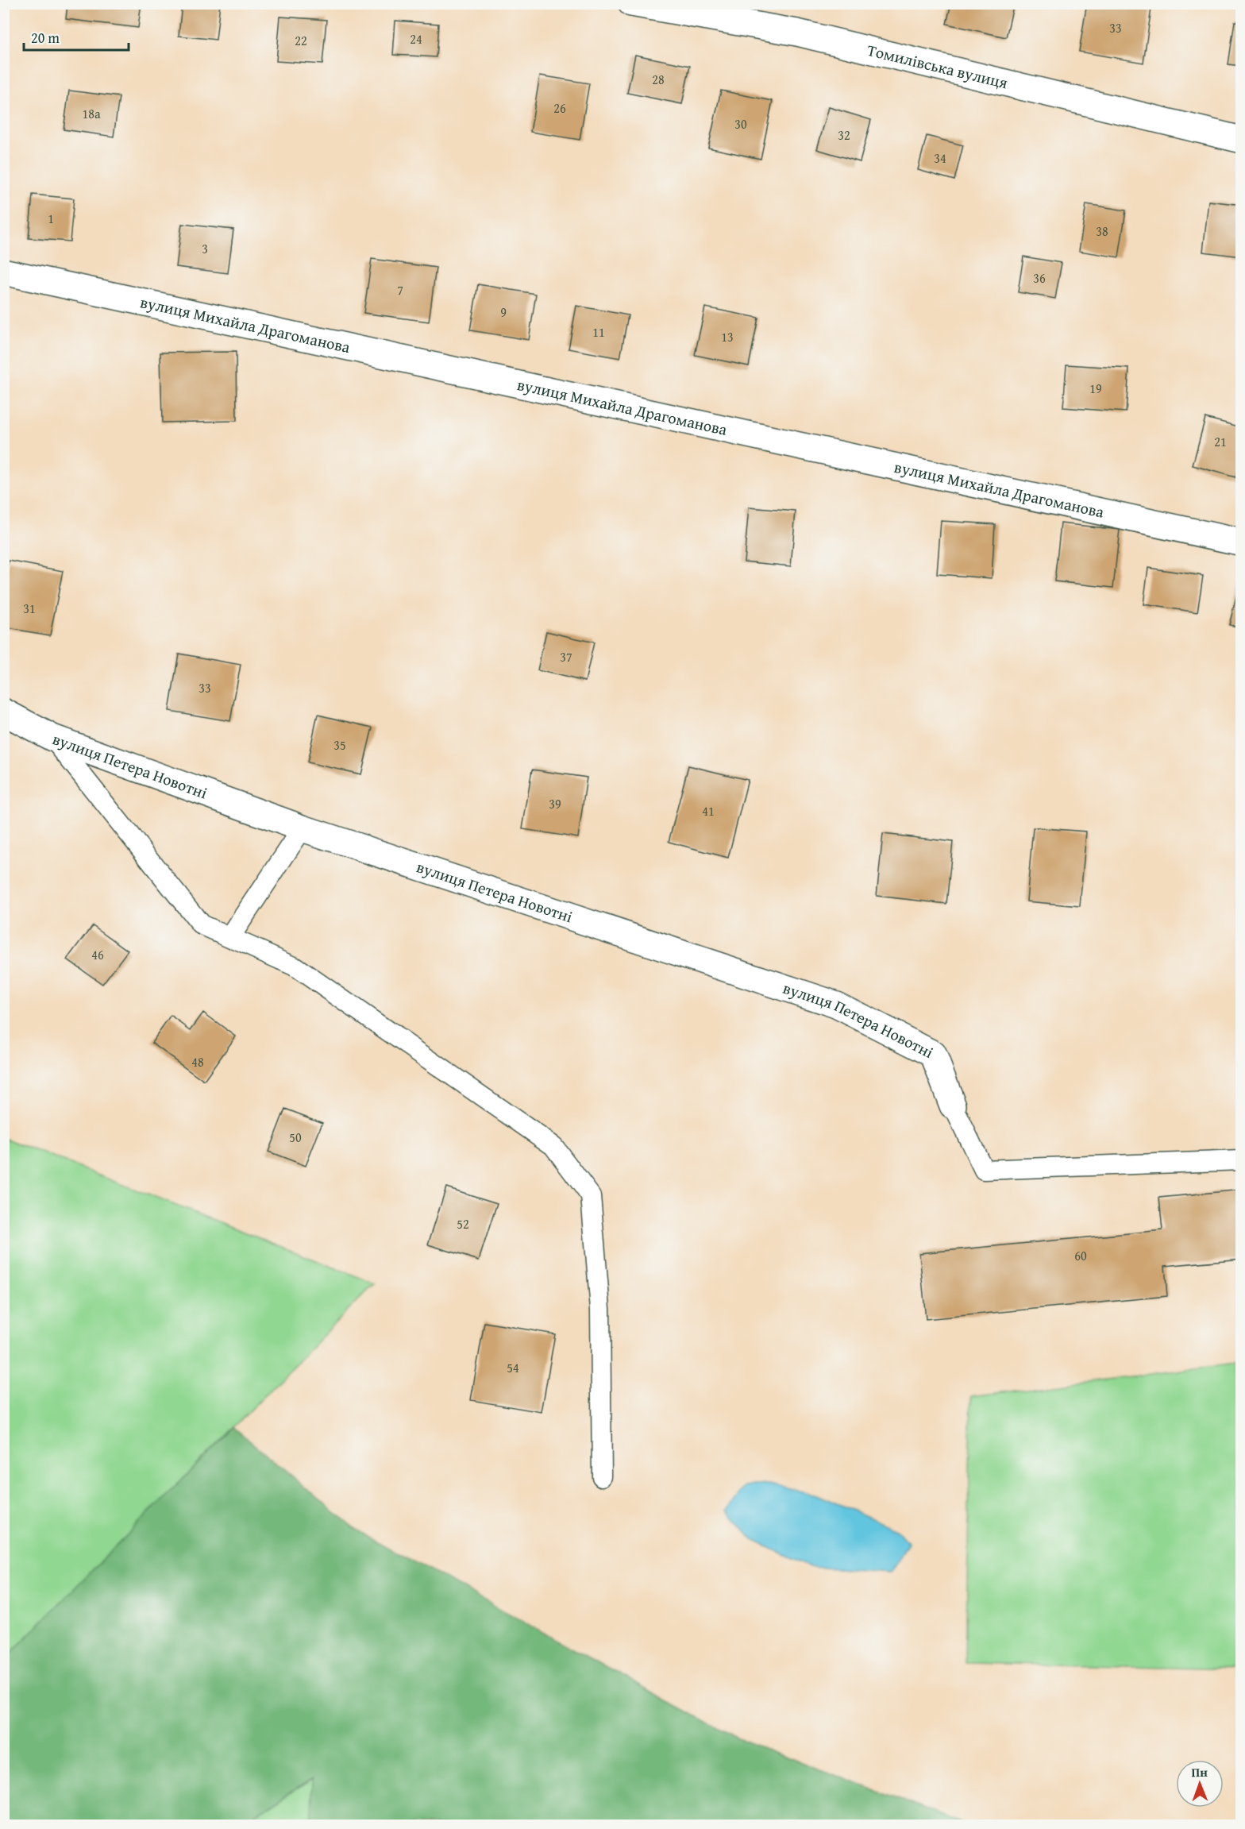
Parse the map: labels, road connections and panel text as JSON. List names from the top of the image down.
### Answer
{
  "streets": {
    "street": ["Томилівська вулиця", "вулиця Михайла Драгоманова", "вулиця Петера Новотні"]
  },
  "house_numbers": [
    "33",
    "24",
    "22",
    "28",
    "26",
    "18а",
    "30",
    "32",
    "34",
    "1",
    "38",
    "3",
    "36",
    "7",
    "9",
    "11",
    "13",
    "19",
    "21",
    "31",
    "37",
    "33",
    "35",
    "39",
    "41",
    "46",
    "48",
    "50",
    "52",
    "60",
    "54"
  ],
  "scale_bar": "20 m",
  "north": "top"
}
